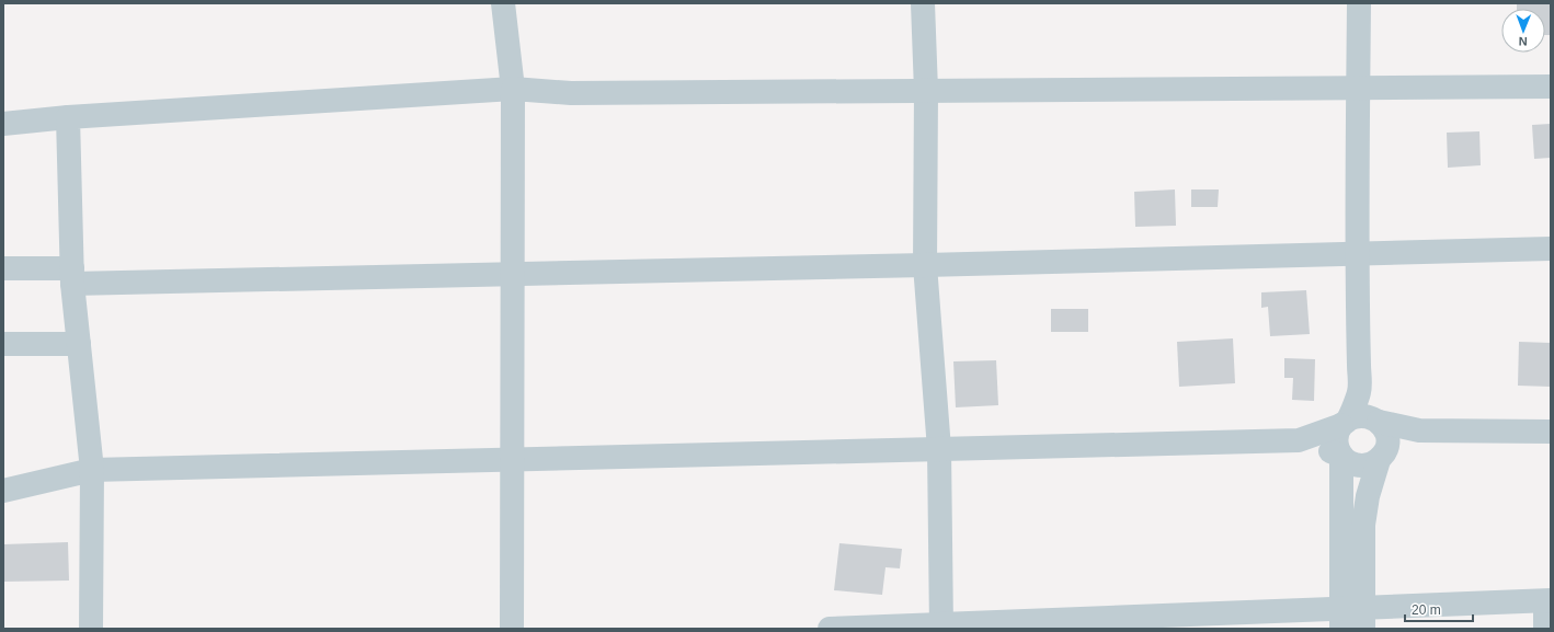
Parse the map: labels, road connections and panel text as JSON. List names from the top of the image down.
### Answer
{
  "scale_bar": "20 m",
  "north": "bottom"
}
